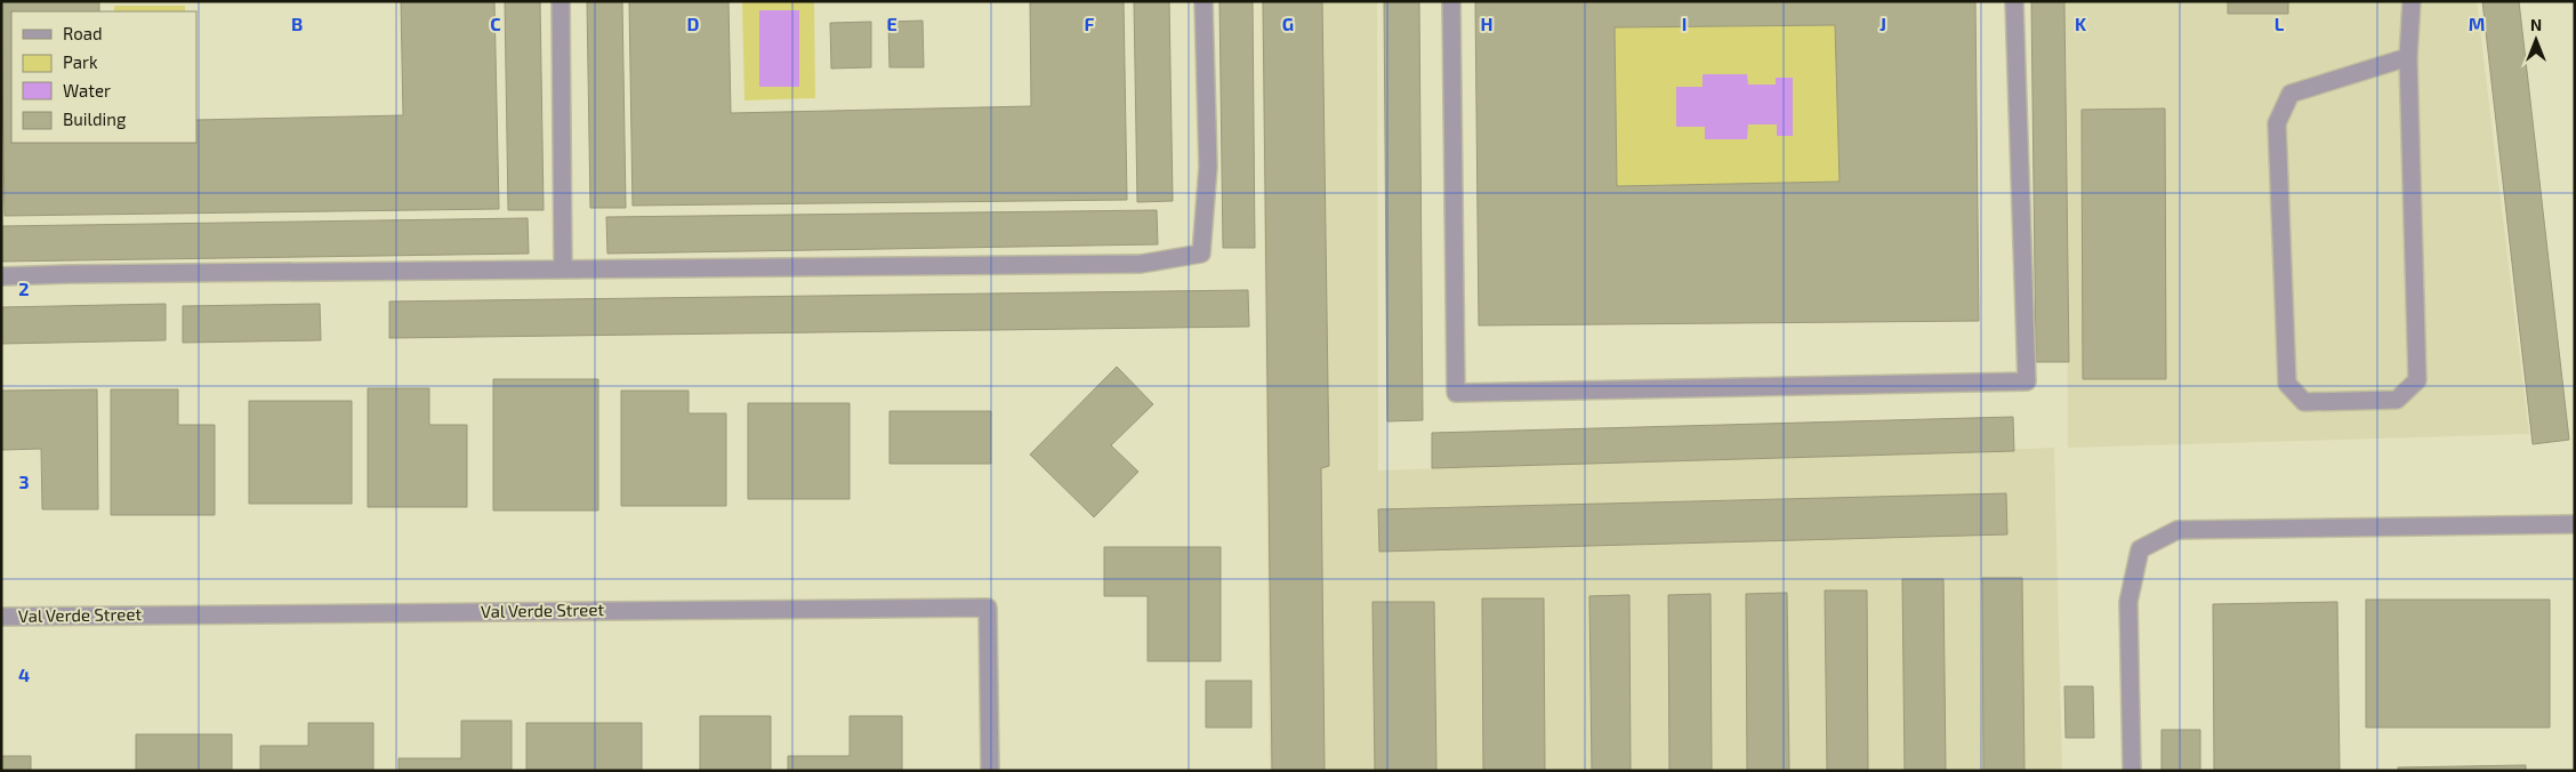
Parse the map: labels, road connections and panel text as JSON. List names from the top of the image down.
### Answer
{
  "streets": {
    "street": ["Val Verde Street"]
  },
  "legend": [
    "Road",
    "Park",
    "Water",
    "Building"
  ],
  "north": "top",
  "grid": {
    "columns": [
      "B",
      "C",
      "D",
      "E",
      "F",
      "G",
      "H",
      "I",
      "J",
      "K",
      "L",
      "M"
    ],
    "rows": ["2", "3", "4"]
  }
}
